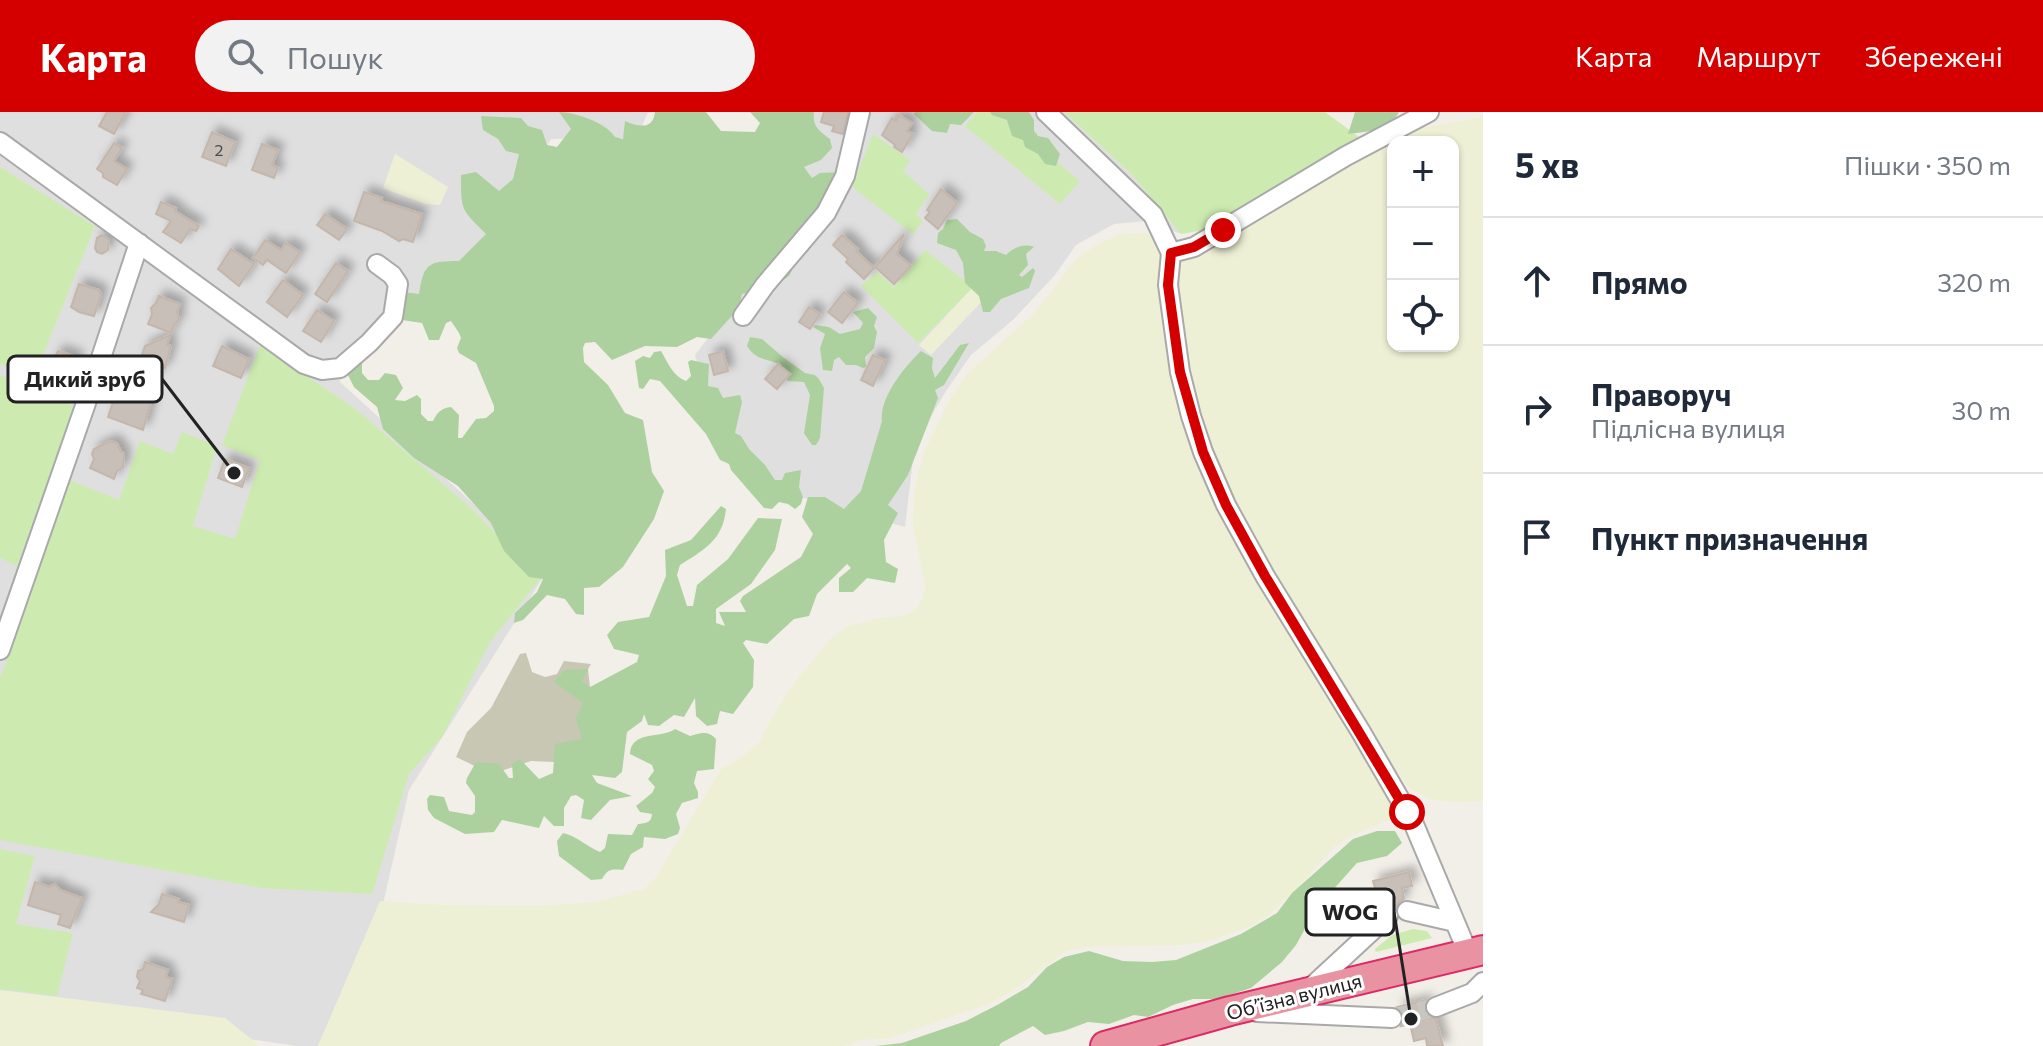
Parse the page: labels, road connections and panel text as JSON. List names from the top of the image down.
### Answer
{
  "streets": {
    "highway": ["Обʼїзна вулиця"]
  },
  "places": ["Дикий зруб", "WOG"],
  "house_numbers": ["2"],
  "page": {
    "header": "Карта",
    "search": "Пошук",
    "nav": ["Карта", "Маршрут", "Збережені"],
    "heading": ["5 хв", "Пішки · 350 m"],
    "map_buttons": ["+", "−"],
    "list": [
      ["Прямо", "320 m"],
      ["Праворуч", "Підлісна вулиця", "30 m"],
      "Пункт призначення"
    ]
  }
}
